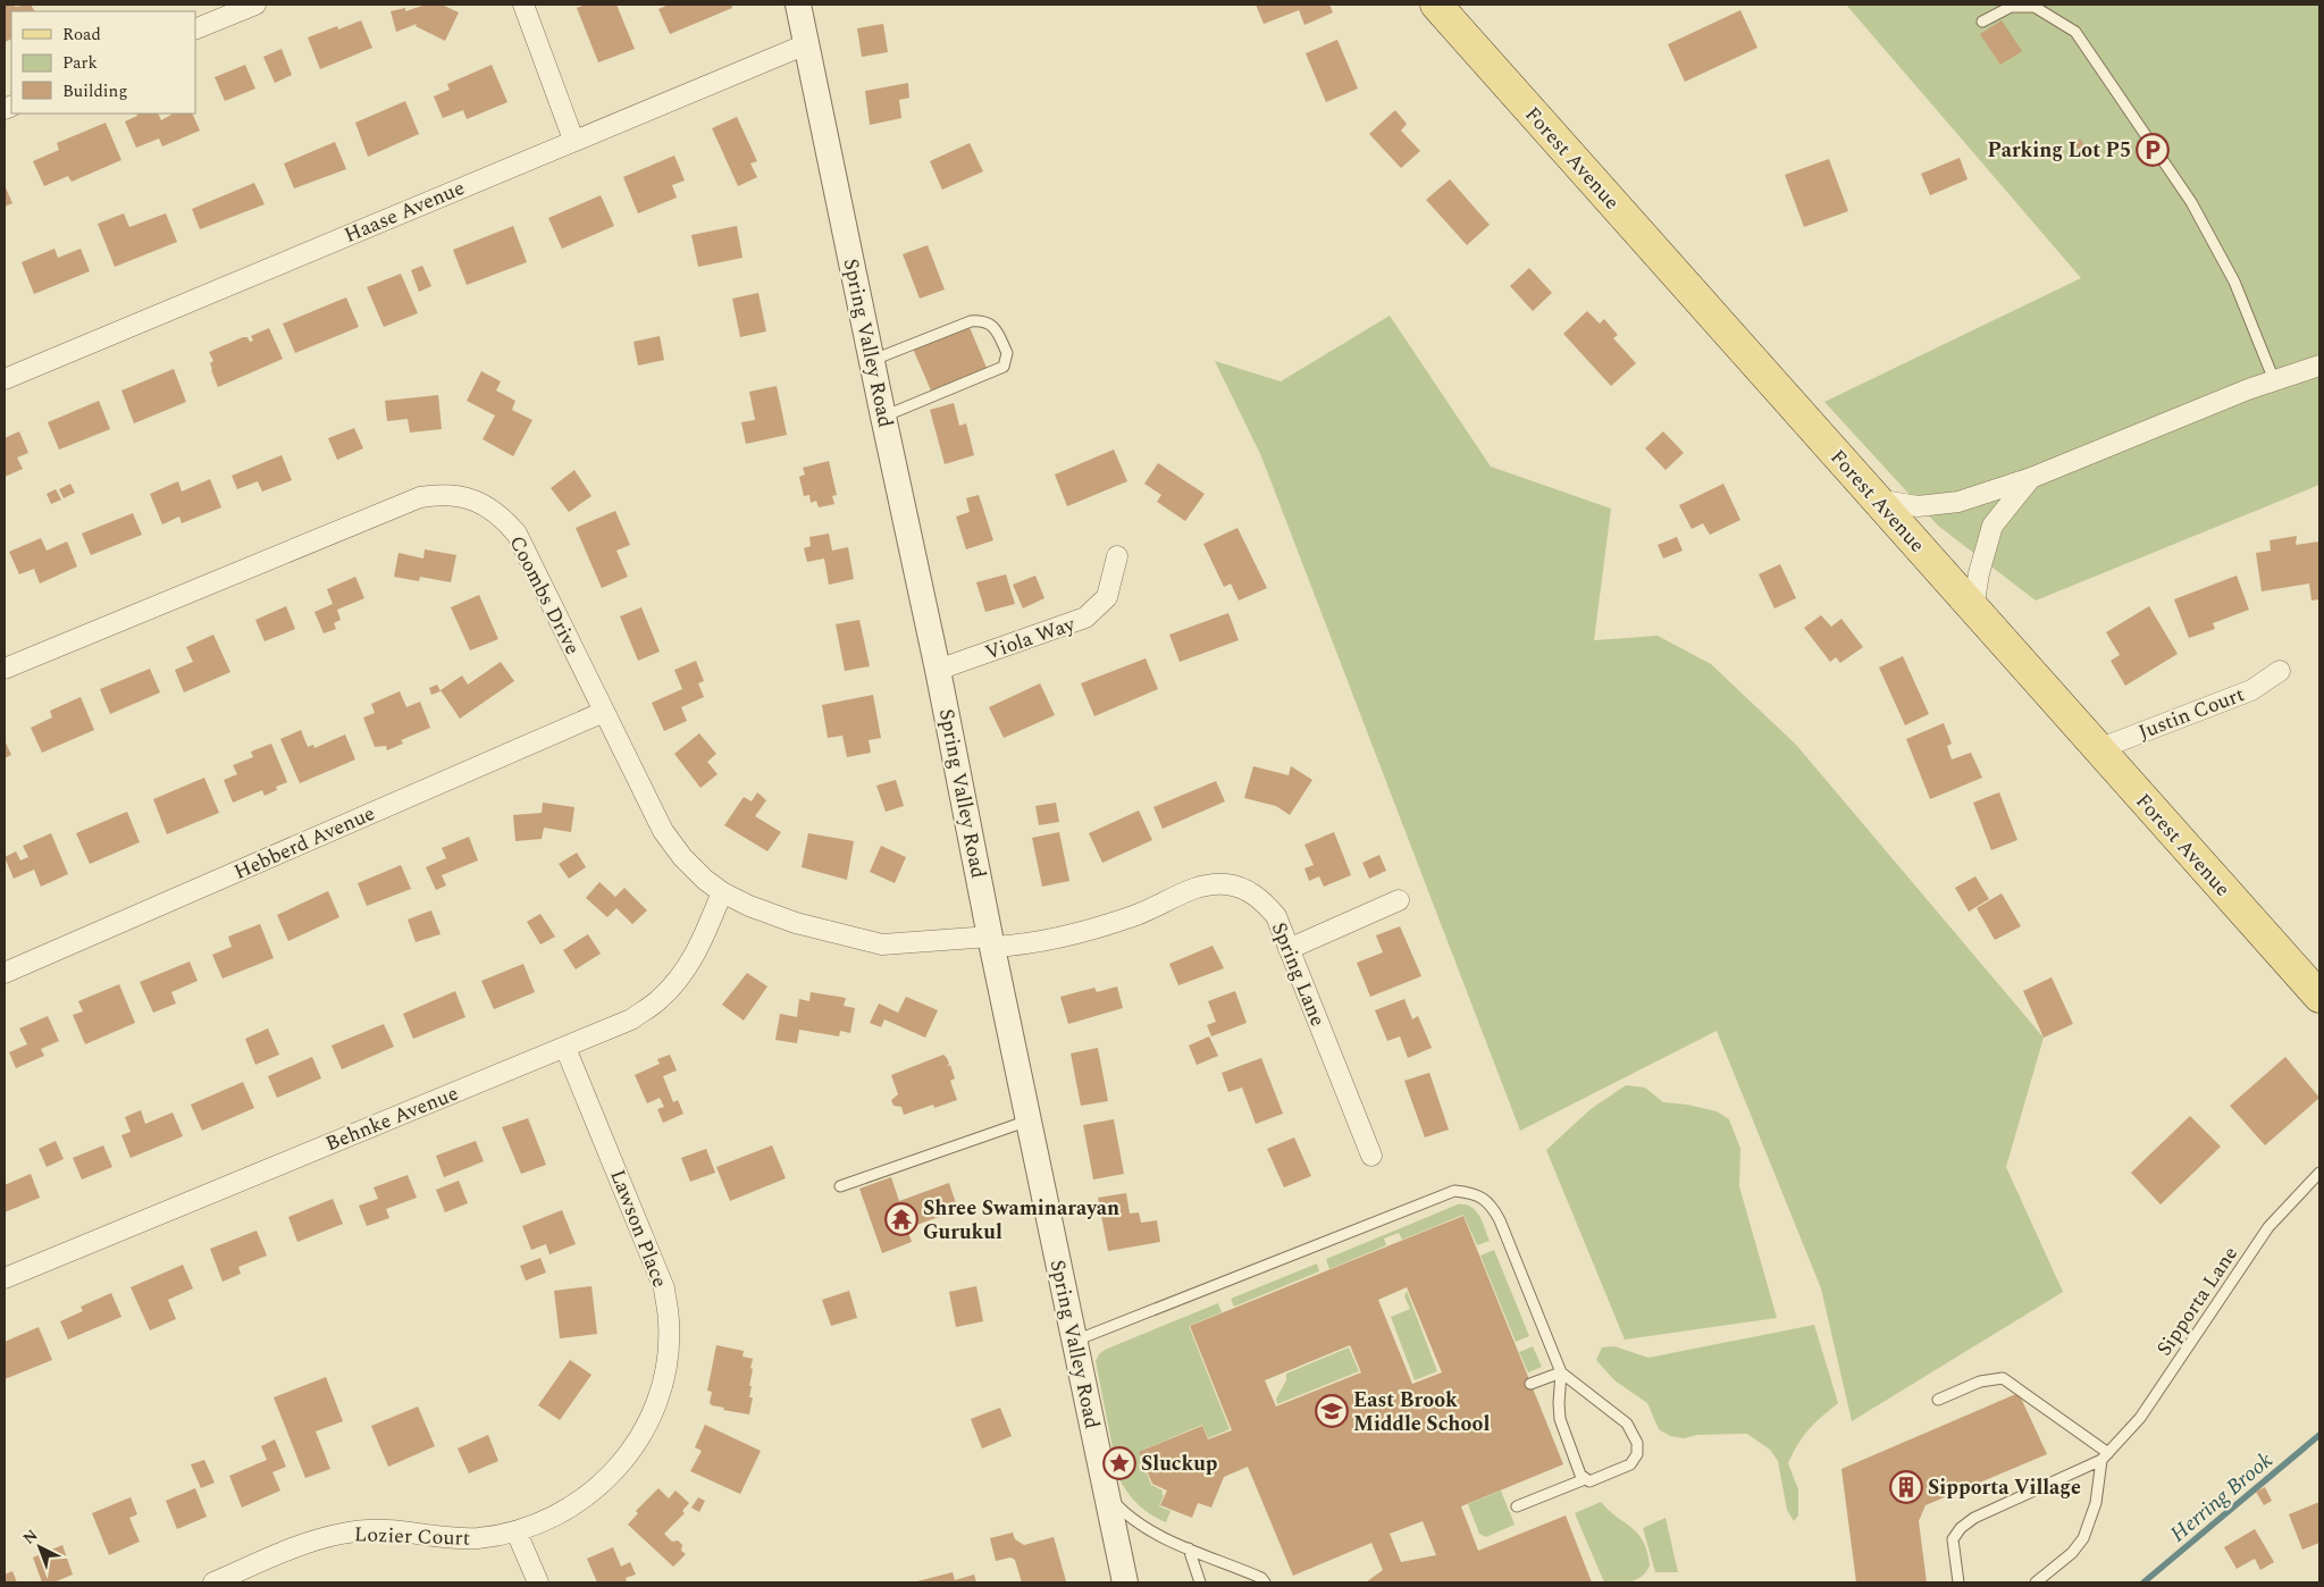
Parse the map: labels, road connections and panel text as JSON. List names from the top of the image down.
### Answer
{
  "streets": {
    "main road": ["Forest Avenue"],
    "street": [
      "Haase Avenue",
      "Spring Valley Road",
      "Coombs Drive",
      "Viola Way",
      "Justin Court",
      "Hebberd Avenue",
      "Spring Lane",
      "Behnke Avenue",
      "Lawson Place",
      "Lozier Court"
    ],
    "lane": ["Sipporta Lane"]
  },
  "crossings": [
    ["Forest Avenue", "Justin Court"],
    ["Haase Avenue", "Spring Valley Road"],
    ["Spring Valley Road", "Coombs Drive"],
    ["Spring Valley Road", "Viola Way"],
    ["Spring Valley Road", "Spring Lane"],
    ["Coombs Drive", "Hebberd Avenue"],
    ["Coombs Drive", "Spring Lane"],
    ["Coombs Drive", "Behnke Avenue"],
    ["Behnke Avenue", "Lawson Place"],
    ["Lawson Place", "Lozier Court"]
  ],
  "water": ["Herring Brook"],
  "places": {
    "parking": ["Parking Lot P5"],
    "temple": ["Shree Swaminarayan Gurukul"],
    "school or university": ["East Brook Middle School"],
    "place": ["Sluckup"],
    "building": ["Sipporta Village"]
  },
  "legend": ["Road", "Park", "Building"],
  "north": "top left"
}
